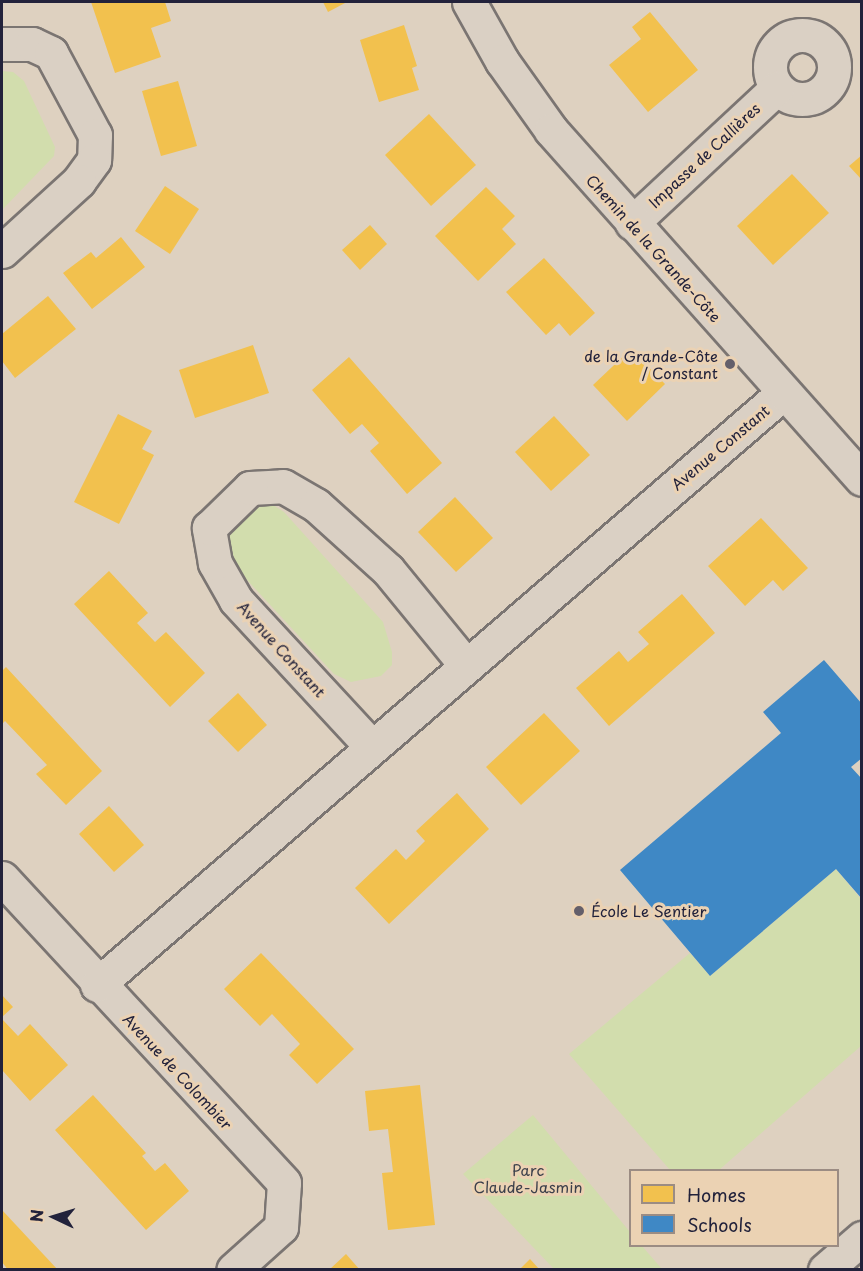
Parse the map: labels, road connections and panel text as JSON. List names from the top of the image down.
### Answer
{
  "streets": {
    "street": [
      "Impasse de Callières",
      "Chemin de la Grande-Côte",
      "Avenue Constant",
      "Avenue de Colombier"
    ]
  },
  "crossings": [
    ["Impasse de Callières", "Chemin de la Grande-Côte"],
    ["Chemin de la Grande-Côte", "Avenue Constant"],
    ["Avenue Constant", "Avenue de Colombier"]
  ],
  "parks": ["Parc Claude-Jasmin"],
  "places": ["de la Grande-Côte / Constant", "École Le Sentier"],
  "legend": ["Homes", "Schools"],
  "north": "left"
}
